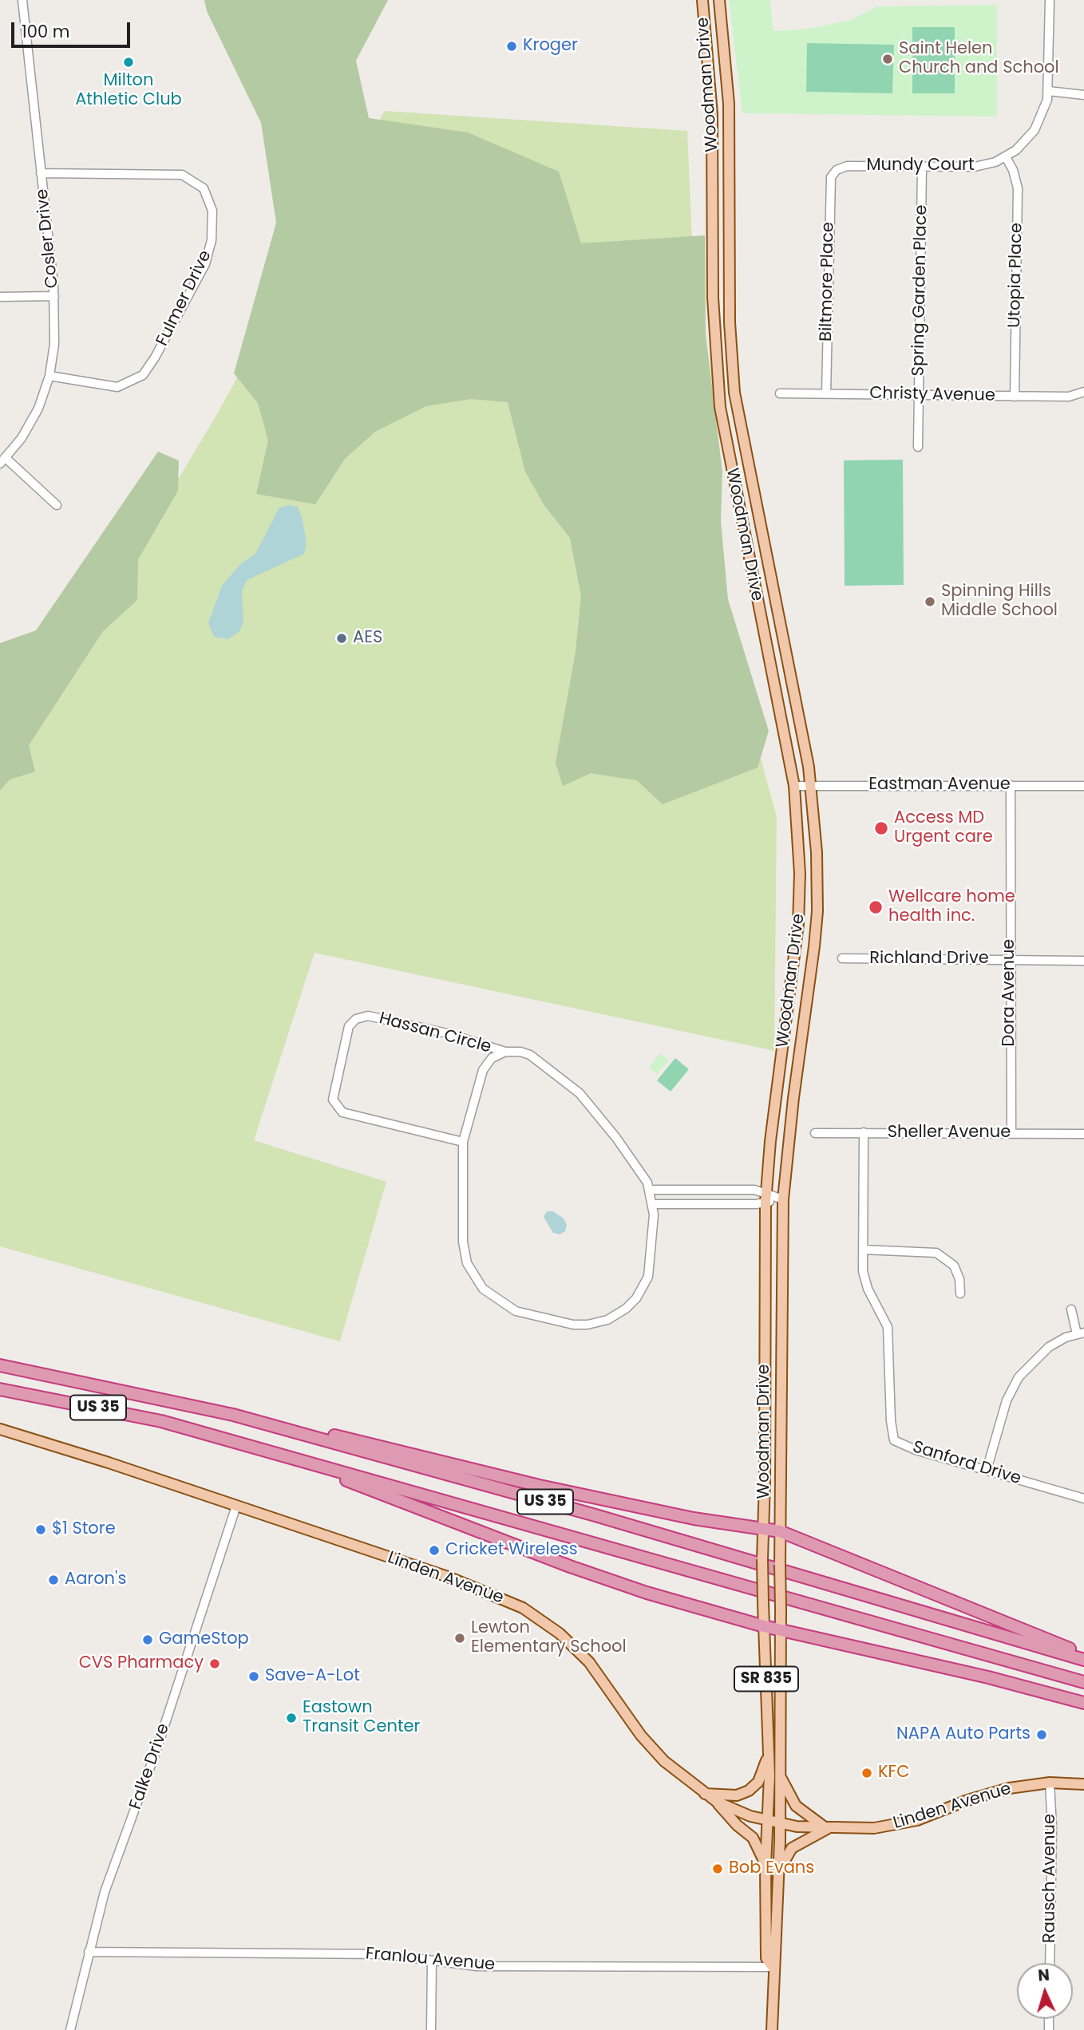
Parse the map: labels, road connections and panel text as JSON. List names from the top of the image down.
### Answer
{
  "streets": {
    "highway": ["US 35"],
    "main road": ["Woodman Drive", "Linden Avenue", "SR 835"],
    "street": [
      "Mundy Court",
      "Cosler Drive",
      "Utopia Place",
      "Biltmore Place",
      "Spring Garden Place",
      "Fulmer Drive",
      "Christy Avenue",
      "Eastman Avenue",
      "Richland Drive",
      "Dora Avenue",
      "Hassan Circle",
      "Sheller Avenue",
      "Sanford Drive",
      "Falke Drive",
      "Rausch Avenue",
      "Franlou Avenue"
    ]
  },
  "crossings": [
    ["Woodman Drive", "Eastman Avenue"],
    ["Woodman Drive", "Linden Avenue"],
    ["Woodman Drive", "Franlou Avenue"],
    ["Mundy Court", "Utopia Place"],
    ["Mundy Court", "Biltmore Place"],
    ["Mundy Court", "Spring Garden Place"],
    ["Cosler Drive", "Fulmer Drive"],
    ["Utopia Place", "Christy Avenue"],
    ["Biltmore Place", "Christy Avenue"],
    ["Spring Garden Place", "Christy Avenue"],
    ["Eastman Avenue", "Dora Avenue"],
    ["Richland Drive", "Dora Avenue"],
    ["Dora Avenue", "Sheller Avenue"],
    ["Sheller Avenue", "Sanford Drive"],
    ["Linden Avenue", "Falke Drive"],
    ["Linden Avenue", "Rausch Avenue"],
    ["Falke Drive", "Franlou Avenue"]
  ],
  "places": [
    "Kroger",
    "Saint Helen Church and School",
    "Milton Athletic Club",
    "Spinning Hills Middle School",
    "AES",
    "Access MD Urgent care",
    "Wellcare home health inc.",
    "$1 Store",
    "Cricket Wireless",
    "Aaron's",
    "Lewton Elementary School",
    "GameStop",
    "CVS Pharmacy",
    "Save-A-Lot",
    "Eastown Transit Center",
    "NAPA Auto Parts",
    "KFC",
    "Bob Evans"
  ],
  "scale_bar": "100 m",
  "north": "top"
}
